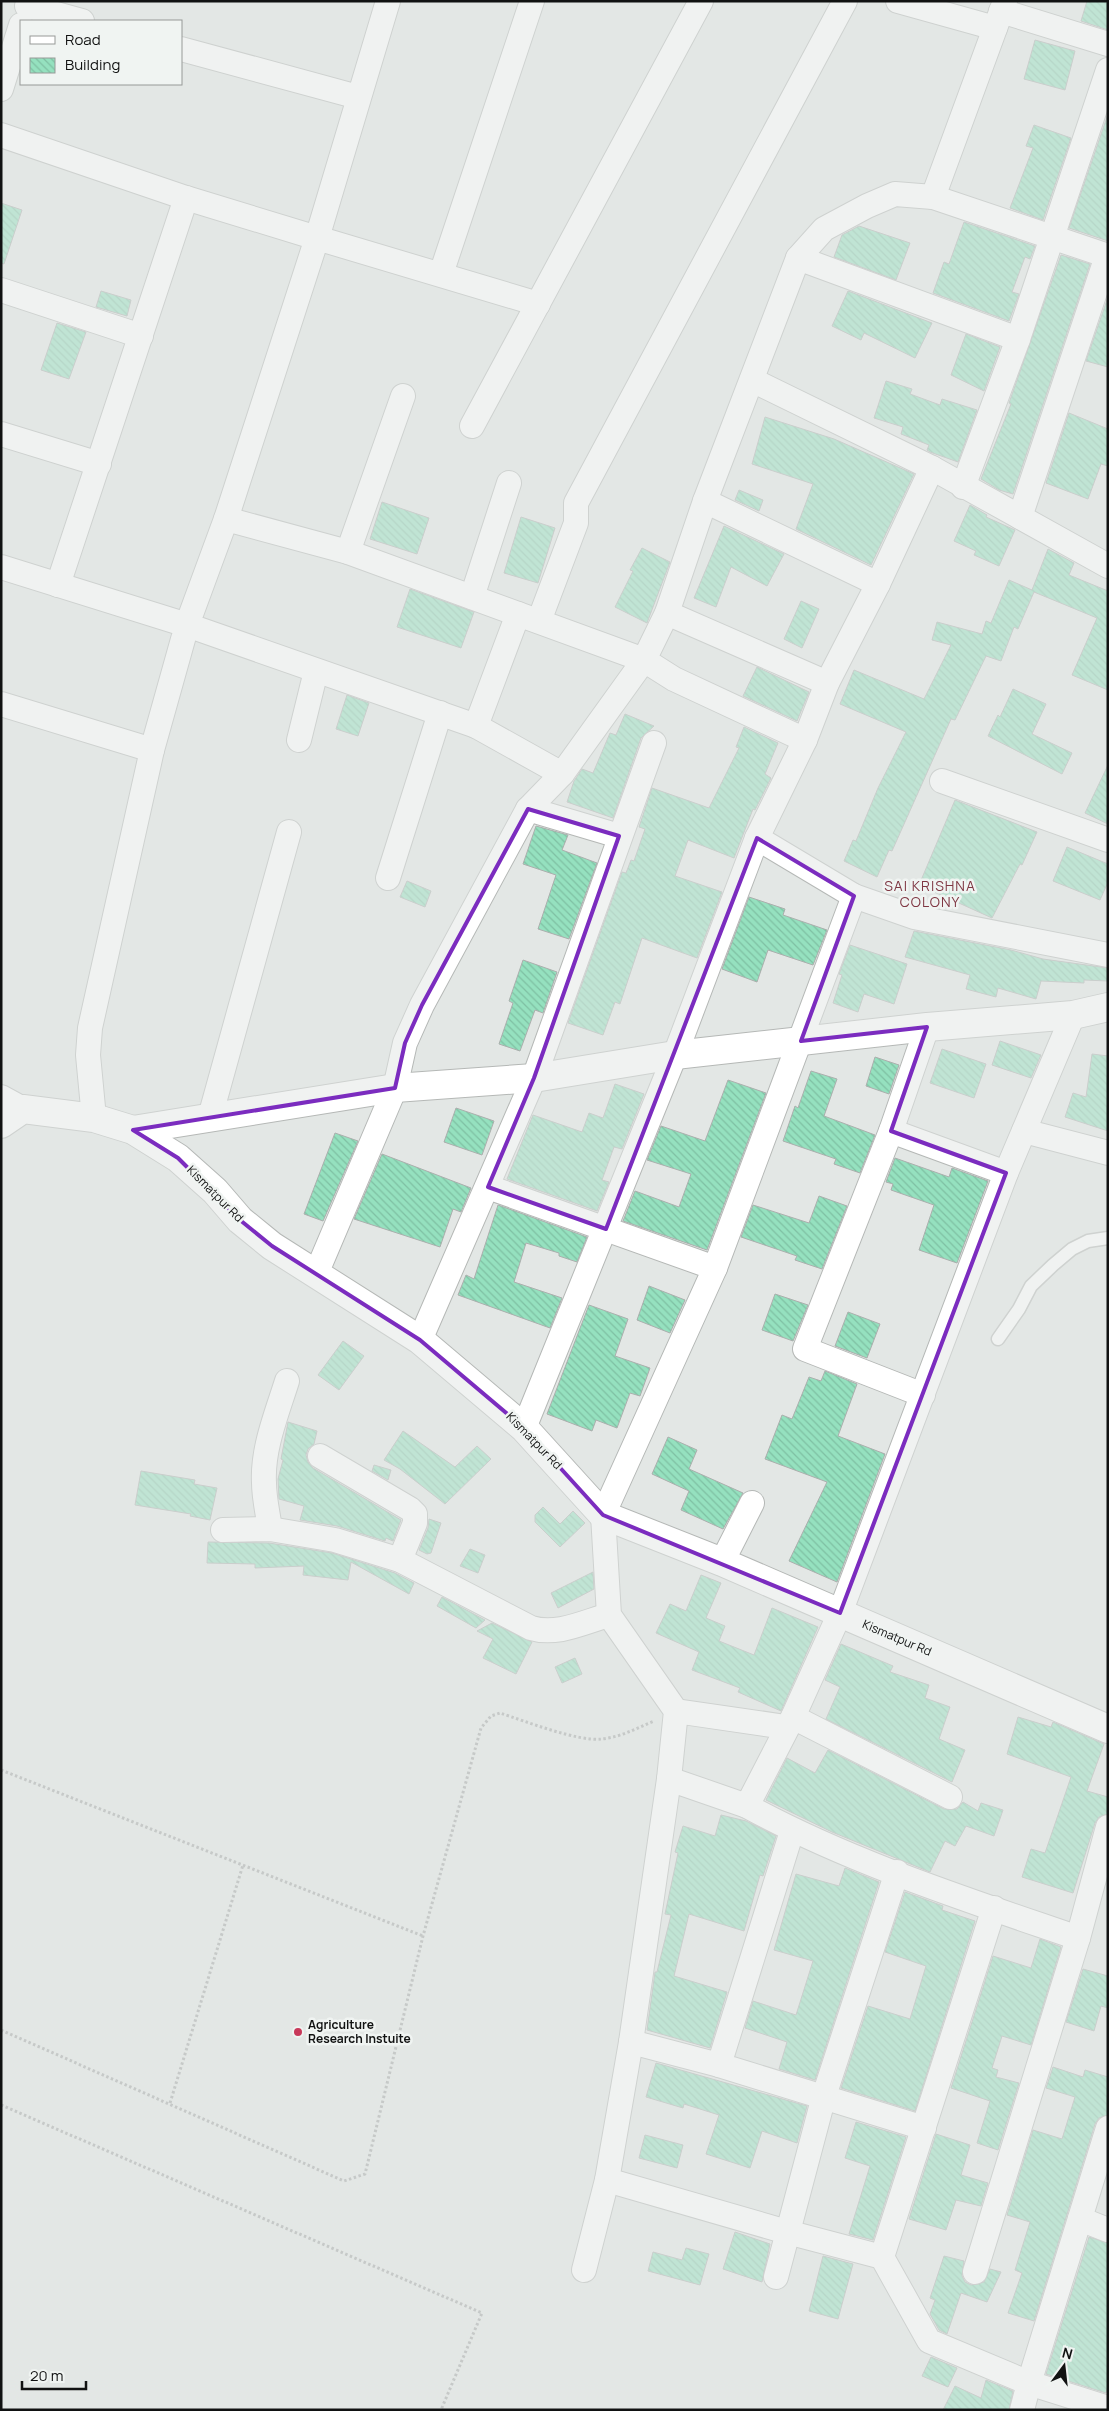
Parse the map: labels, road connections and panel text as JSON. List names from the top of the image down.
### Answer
{
  "streets": {
    "street": ["Kismatpur Rd"]
  },
  "districts": ["SAI KRISHNA COLONY"],
  "places": ["Agriculture Research Instuite"],
  "legend": ["Road", "Building"],
  "scale_bar": "20 m",
  "north": "top"
}
